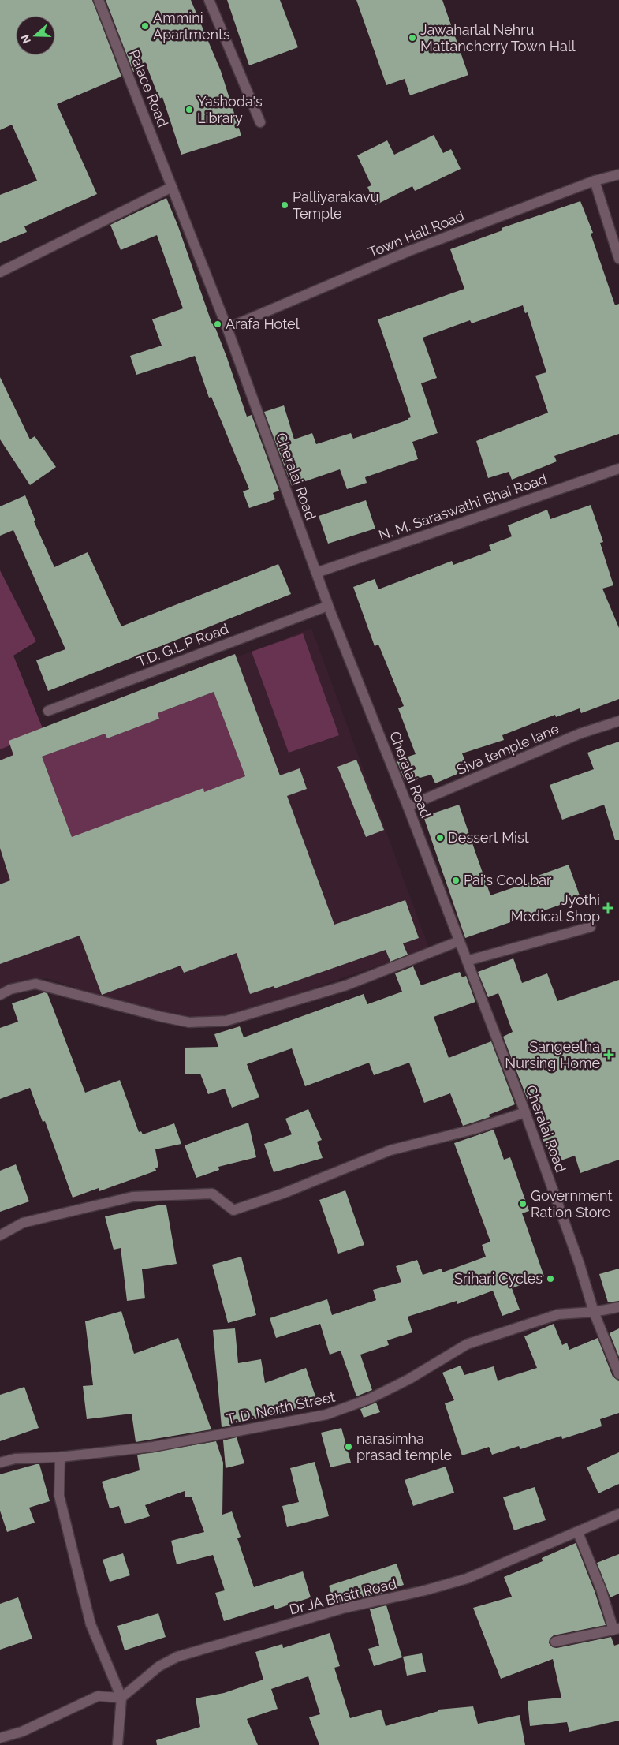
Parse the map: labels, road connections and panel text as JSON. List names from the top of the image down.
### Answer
{
  "streets": {
    "street": [
      "Palace Road",
      "Town Hall Road",
      "Cheralai Road",
      "N. M. Saraswathi Bhai Road",
      "T.D. G.L.P Road",
      "Siva temple lane",
      "T. D. North Street",
      "Dr JA Bhatt Road"
    ]
  },
  "crossings": [
    ["Palace Road", "Cheralai Road"],
    ["Town Hall Road", "Cheralai Road"],
    ["Cheralai Road", "N. M. Saraswathi Bhai Road"],
    ["Cheralai Road", "T.D. G.L.P Road"],
    ["Cheralai Road", "Siva temple lane"],
    ["Cheralai Road", "T. D. North Street"]
  ],
  "places": {
    "other": [
      "Ammini Apartments",
      "Jawaharlal Nehru Mattancherry Town Hall",
      "Yashoda's Library",
      "Palliyarakavu Temple",
      "Arafa Hotel",
      "Dessert Mist",
      "Pai's Cool bar",
      "Government Ration Store",
      "Srihari Cycles",
      "narasimha prasad temple"
    ],
    "health": ["Jyothi Medical Shop", "Sangeetha Nursing Home"]
  },
  "north": "left"
}
